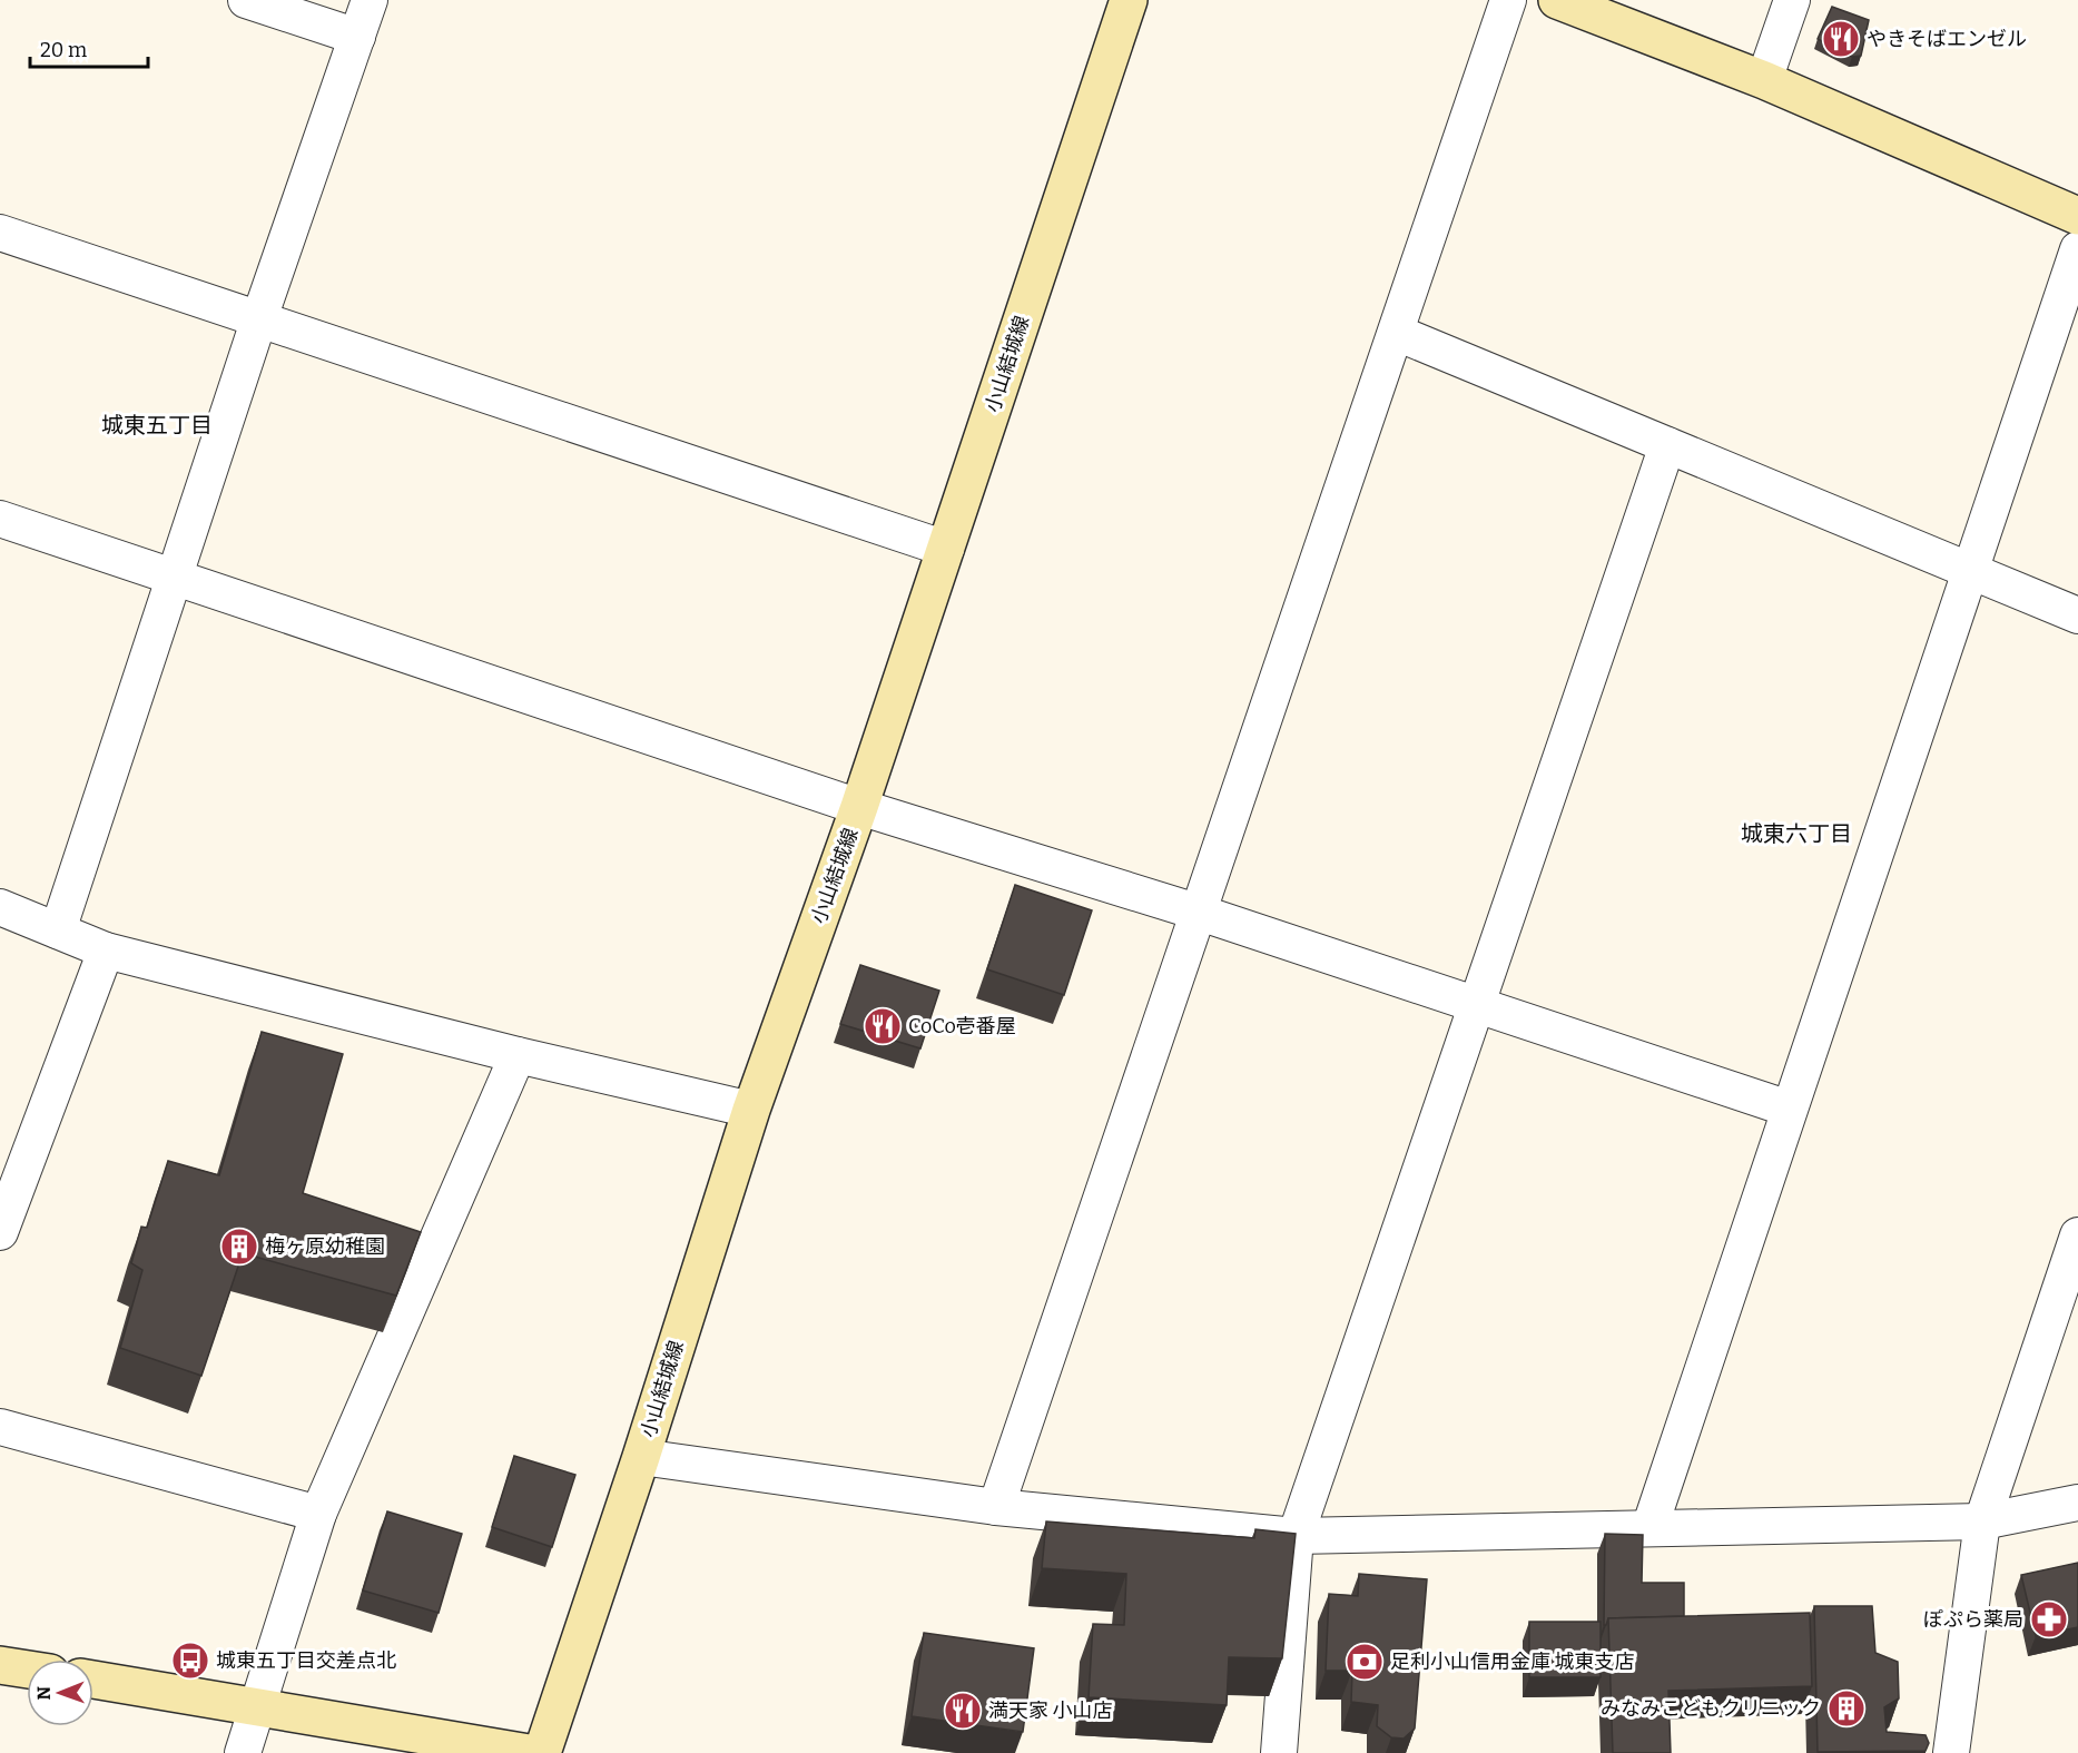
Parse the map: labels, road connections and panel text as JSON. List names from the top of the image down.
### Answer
{
  "streets": {
    "main road": ["小山結城線"]
  },
  "districts": ["城東五丁目", "城東六丁目"],
  "places": {
    "restaurant": ["やきそばエンゼル", "CoCo壱番屋", "満天家 小山店"],
    "building": ["梅ヶ原幼稚園", "みなみこどもクリニック"],
    "pharmacy": ["ぽぷら薬局"],
    "bus stop": ["城東五丁目交差点北"],
    "bank": ["足利小山信用金庫 城東支店"]
  },
  "scale_bar": "20 m",
  "north": "left"
}
